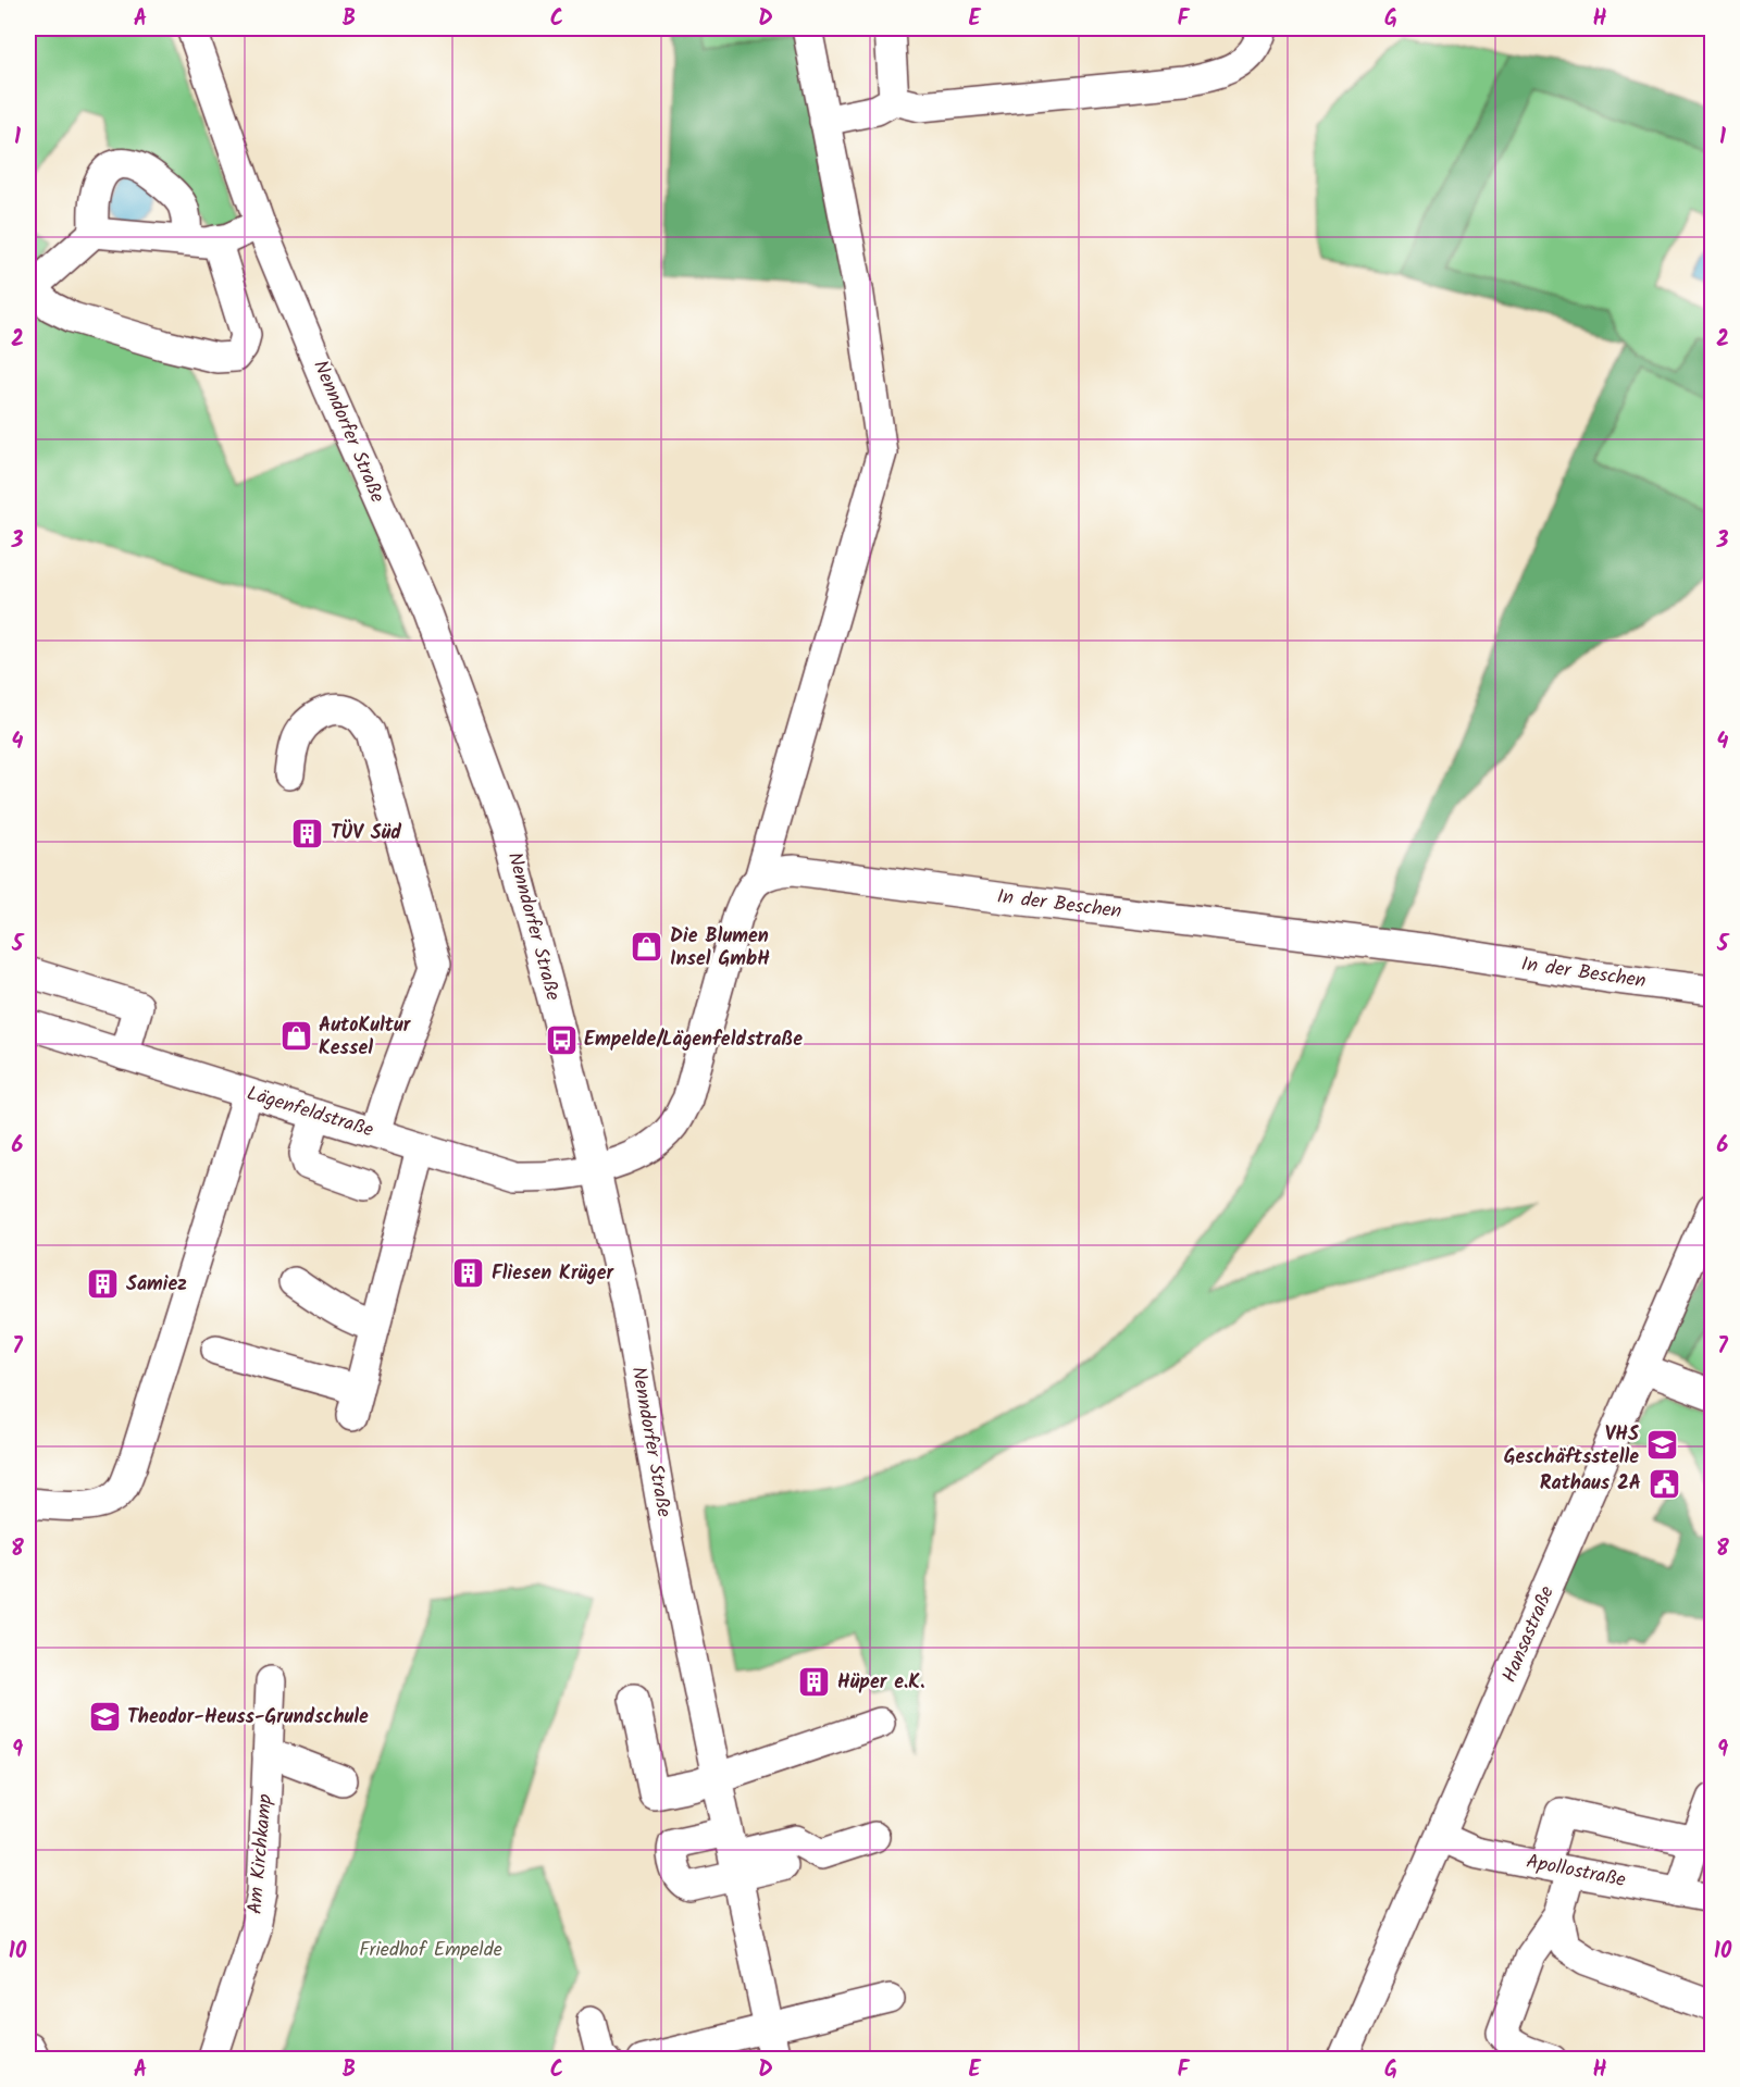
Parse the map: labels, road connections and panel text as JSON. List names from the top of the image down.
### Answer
{
  "streets": {
    "street": [
      "Nenndorfer Straße",
      "In der Beschen",
      "Lägenfeldstraße",
      "Hansastraße",
      "Am Kirchkamp",
      "Apollostraße"
    ]
  },
  "crossings": [
    ["Nenndorfer Straße", "Lägenfeldstraße"],
    ["Hansastraße", "Apollostraße"]
  ],
  "parks": ["Friedhof Empelde"],
  "places": {
    "building": [
      "TÜV Süd",
      "Fliesen Krüger",
      "Samiez",
      "Hüper e.K."
    ],
    "shop": ["Die Blumen Insel GmbH", "AutoKultur Kessel"],
    "bus stop": ["Empelde/Lägenfeldstraße"],
    "school or university": ["VHS Geschäftsstelle", "Theodor-Heuss-Grundschule"],
    "public building": ["Rathaus 2A"]
  },
  "grid": {
    "columns": [
      "A",
      "B",
      "C",
      "D",
      "E",
      "F",
      "G",
      "H"
    ],
    "rows": [
      "1",
      "2",
      "3",
      "4",
      "5",
      "6",
      "7",
      "8",
      "9",
      "10"
    ]
  }
}
